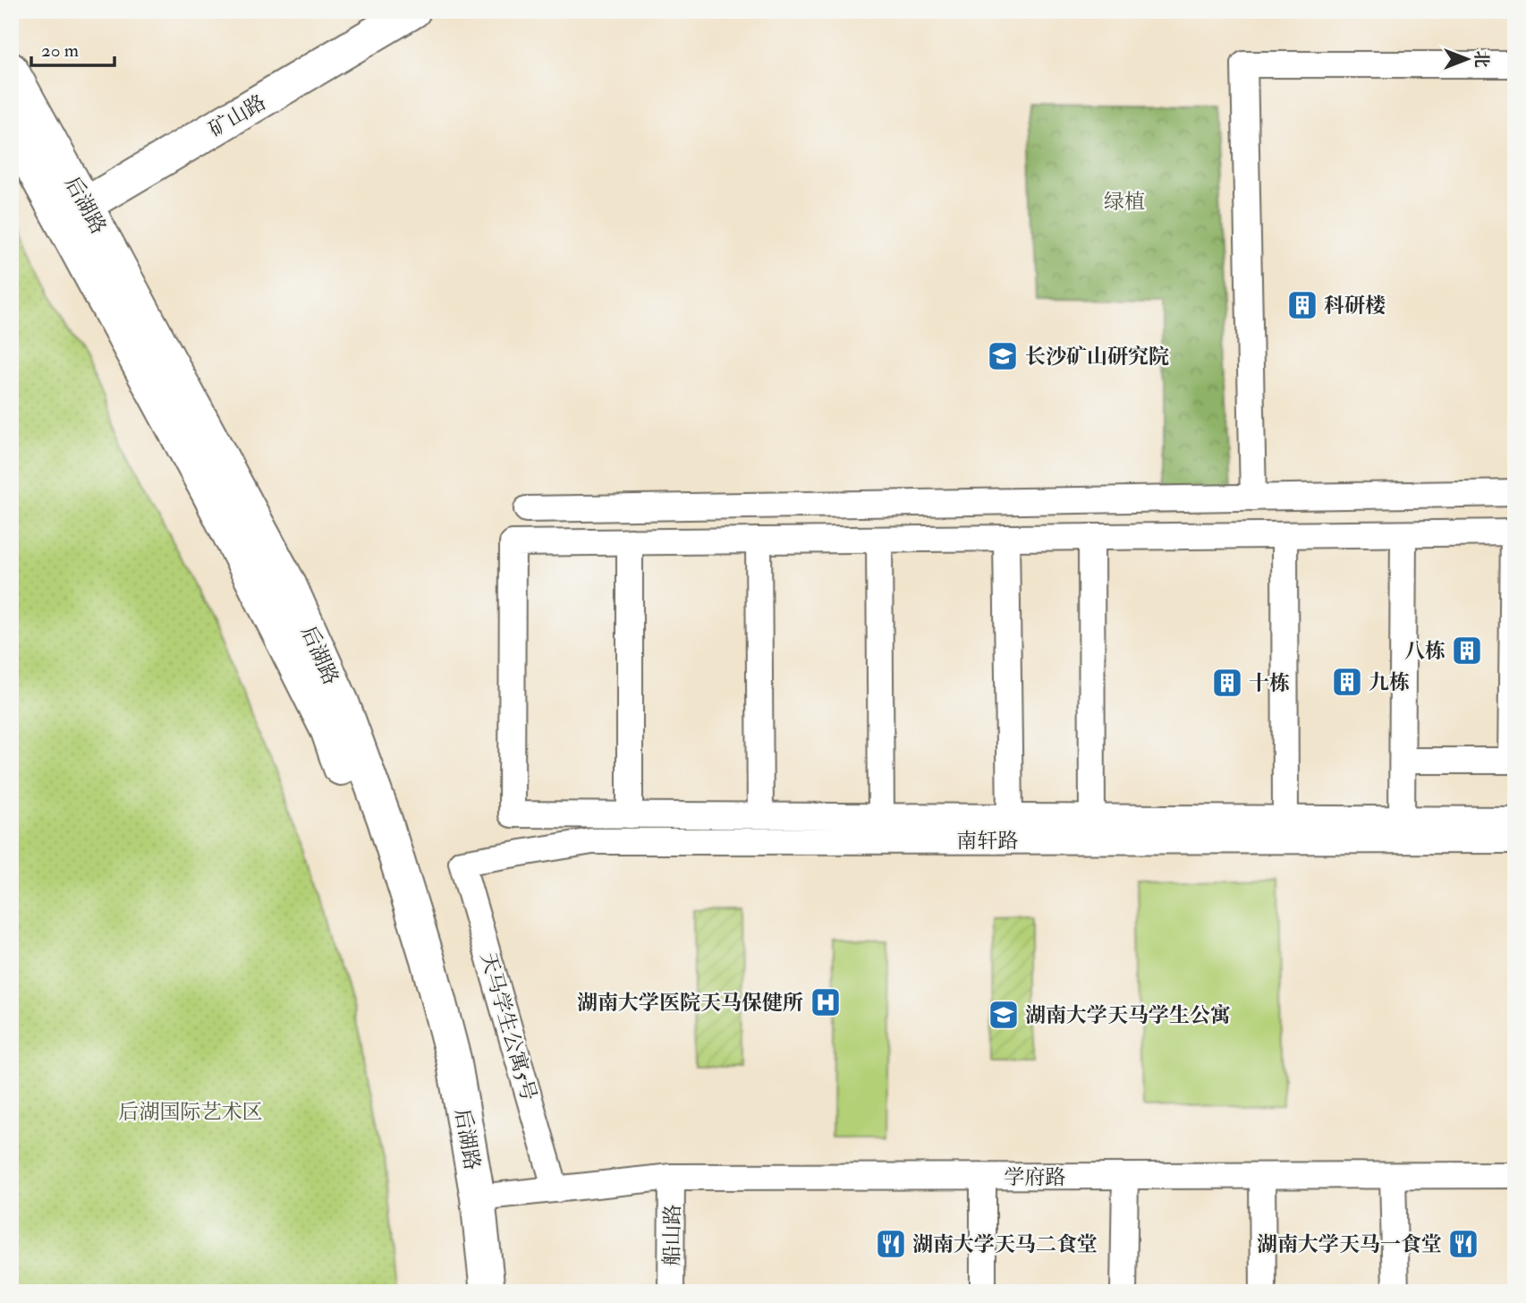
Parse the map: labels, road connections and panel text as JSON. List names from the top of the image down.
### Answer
{
  "streets": {
    "main road": ["矿山路", "后湖路"],
    "street": [
      "南轩路",
      "天马学生公寓5号",
      "学府路",
      "船山路"
    ]
  },
  "crossings": [
    ["矿山路", "后湖路"],
    ["后湖路", "学府路"],
    ["南轩路", "天马学生公寓5号"],
    ["天马学生公寓5号", "学府路"],
    ["学府路", "船山路"]
  ],
  "parks": ["绿植", "后湖国际艺术区"],
  "places": {
    "building": [
      "科研楼",
      "八栋",
      "九栋",
      "十栋"
    ],
    "school or university": ["长沙矿山研究院", "湖南大学天马学生公寓"],
    "hospital": ["湖南大学医院天马保健所"],
    "restaurant": ["湖南大学天马二食堂", "湖南大学天马一食堂"]
  },
  "scale_bar": "20 m",
  "north": "right"
}
